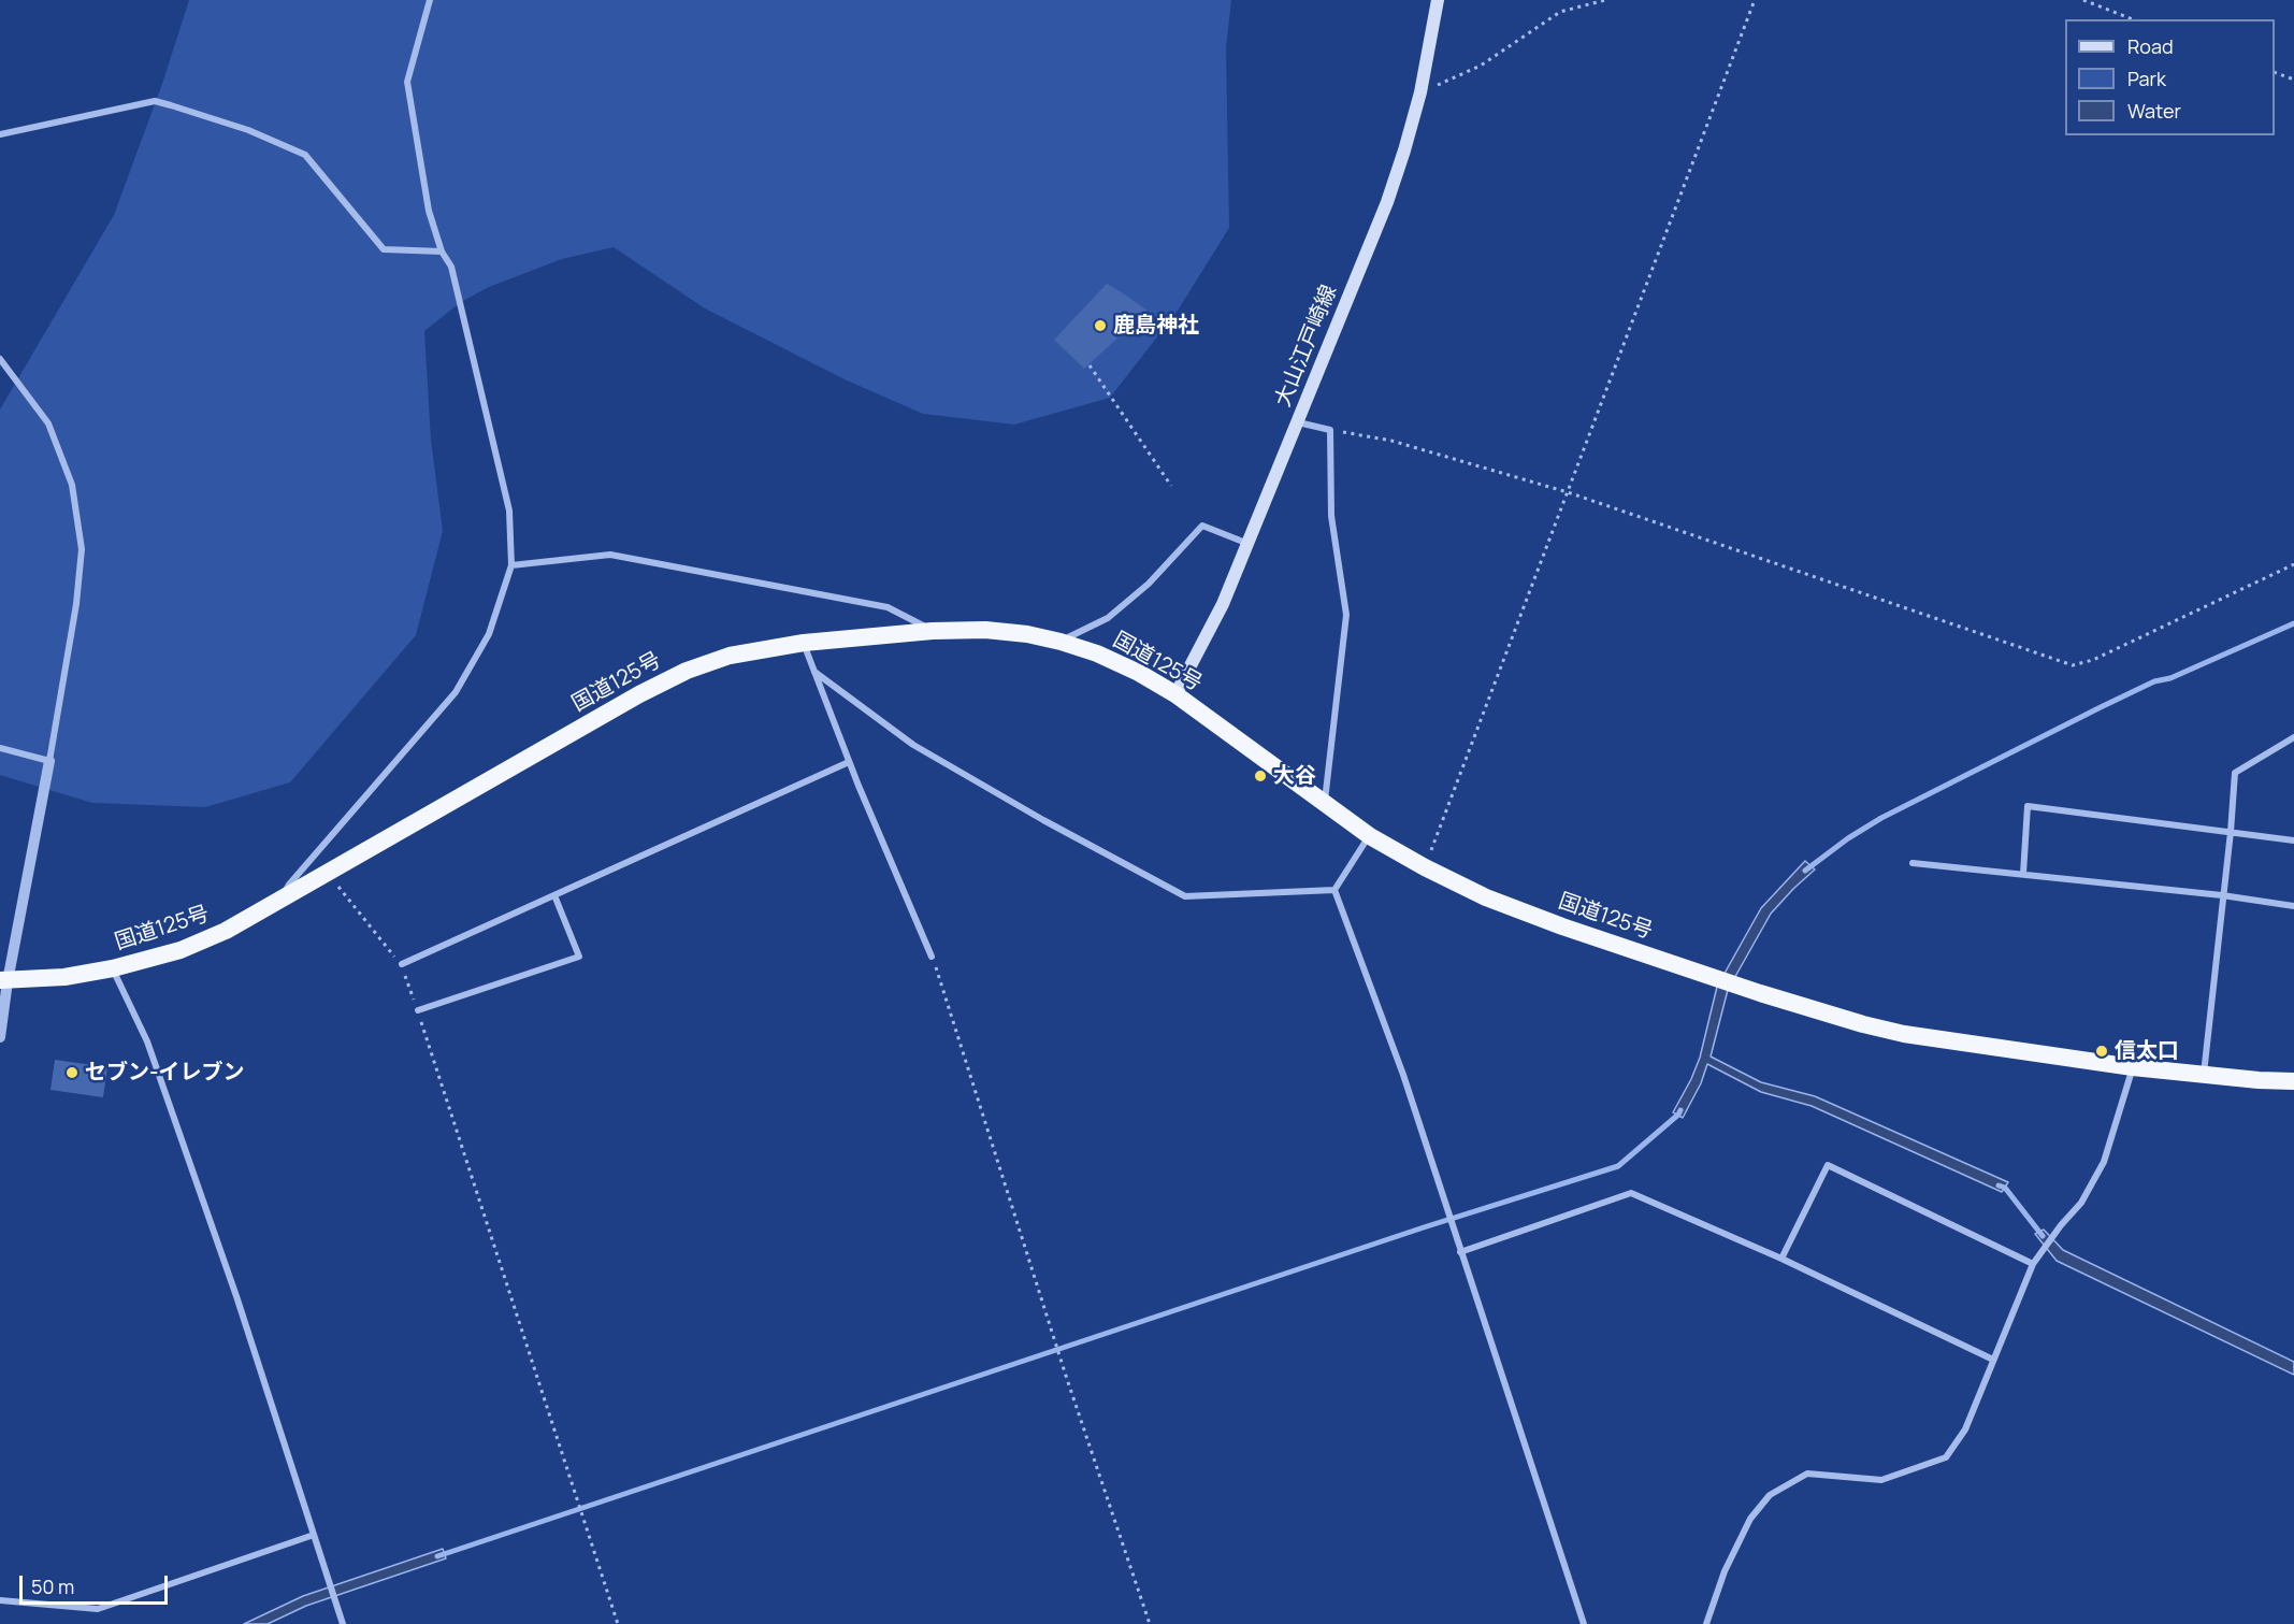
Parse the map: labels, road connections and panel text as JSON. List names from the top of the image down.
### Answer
{
  "streets": {
    "highway": ["国道125号"],
    "main road": ["大山江戸崎線"]
  },
  "crossings": [
    ["大山江戸崎線", "国道125号"]
  ],
  "places": [
    "鹿島神社",
    "大谷",
    "信太口",
    "セブン-イレブン"
  ],
  "legend": ["Road", "Park", "Water"],
  "scale_bar": "50 m"
}
